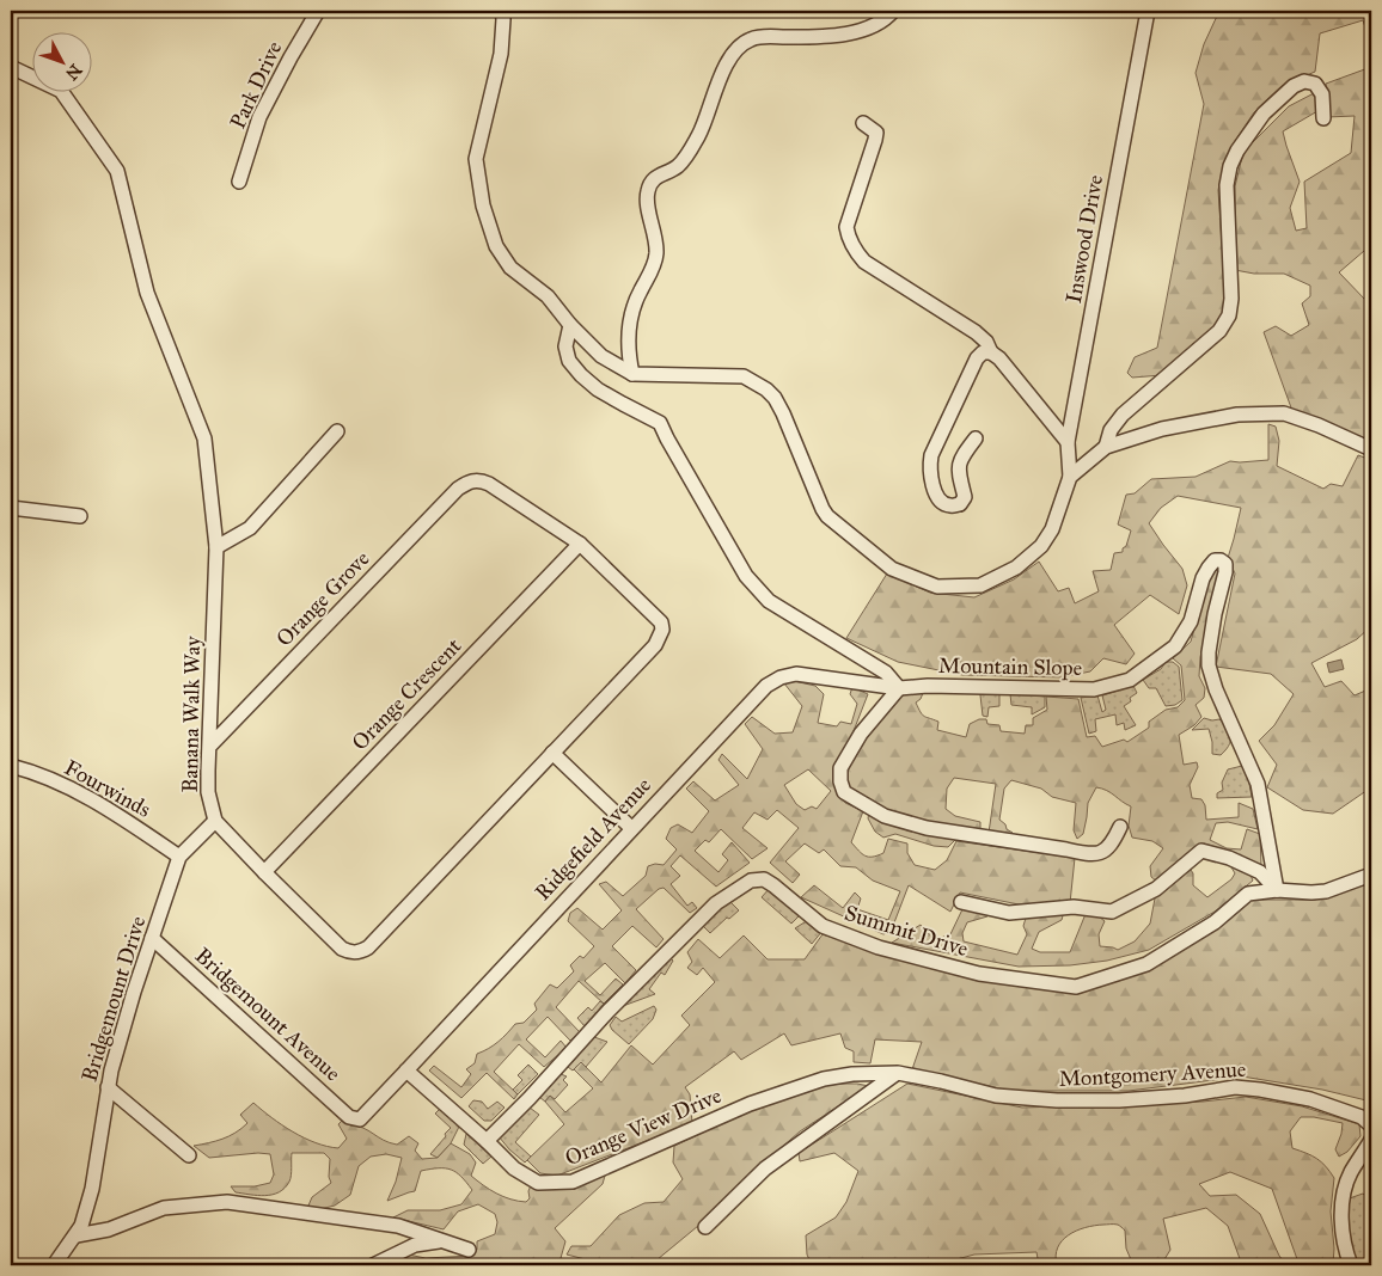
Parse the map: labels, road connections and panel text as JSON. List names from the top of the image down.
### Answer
{
  "streets": {
    "street": [
      "Park Drive",
      "Inswood Drive",
      "Orange Grove",
      "Mountain Slope",
      "Orange Crescent",
      "Banana Walk Way",
      "Fourwinds",
      "Ridgefield Avenue",
      "Summit Drive",
      "Bridgemount Drive",
      "Bridgemount Avenue",
      "Montgomery Avenue",
      "Orange View Drive"
    ]
  },
  "crossings": [
    ["Orange Grove", "Orange Crescent"],
    ["Orange Grove", "Banana Walk Way"],
    ["Mountain Slope", "Ridgefield Avenue"],
    ["Mountain Slope", "Summit Drive"],
    ["Orange Crescent", "Banana Walk Way"],
    ["Banana Walk Way", "Bridgemount Drive"],
    ["Fourwinds", "Bridgemount Drive"],
    ["Ridgefield Avenue", "Bridgemount Avenue"],
    ["Ridgefield Avenue", "Orange View Drive"],
    ["Summit Drive", "Orange View Drive"],
    ["Bridgemount Drive", "Bridgemount Avenue"],
    ["Montgomery Avenue", "Orange View Drive"]
  ],
  "north": "bottom right"
}
